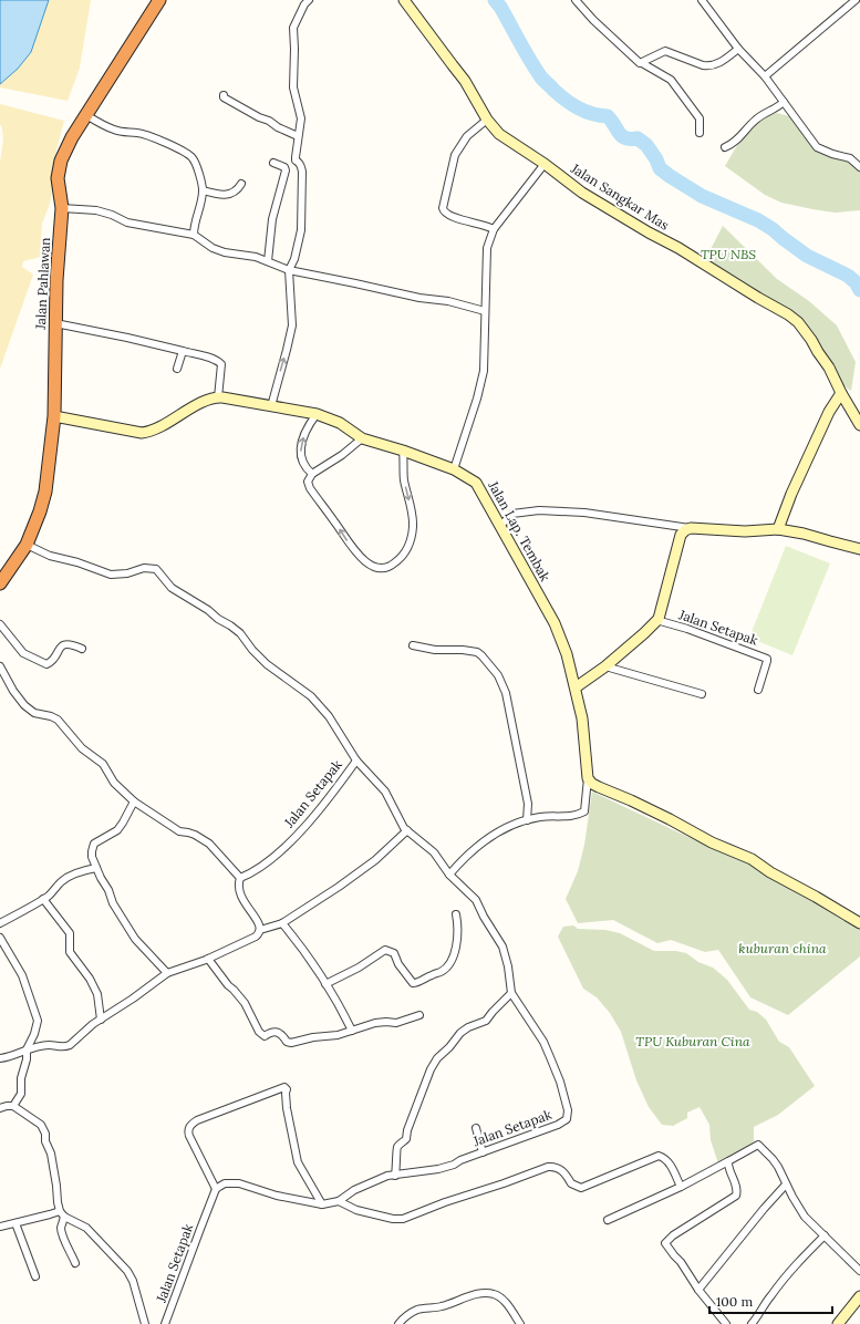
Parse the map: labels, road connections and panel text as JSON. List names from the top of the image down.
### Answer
{
  "streets": {
    "highway": ["Jalan Pahlawan"],
    "street": ["Jalan Sangkar Mas", "Jalan Lap. Tembak", "Jalan Setapak"]
  },
  "parks": ["TPU NBS", "kuburan china", "TPU Kuburan Cina"],
  "scale_bar": "100 m"
}
